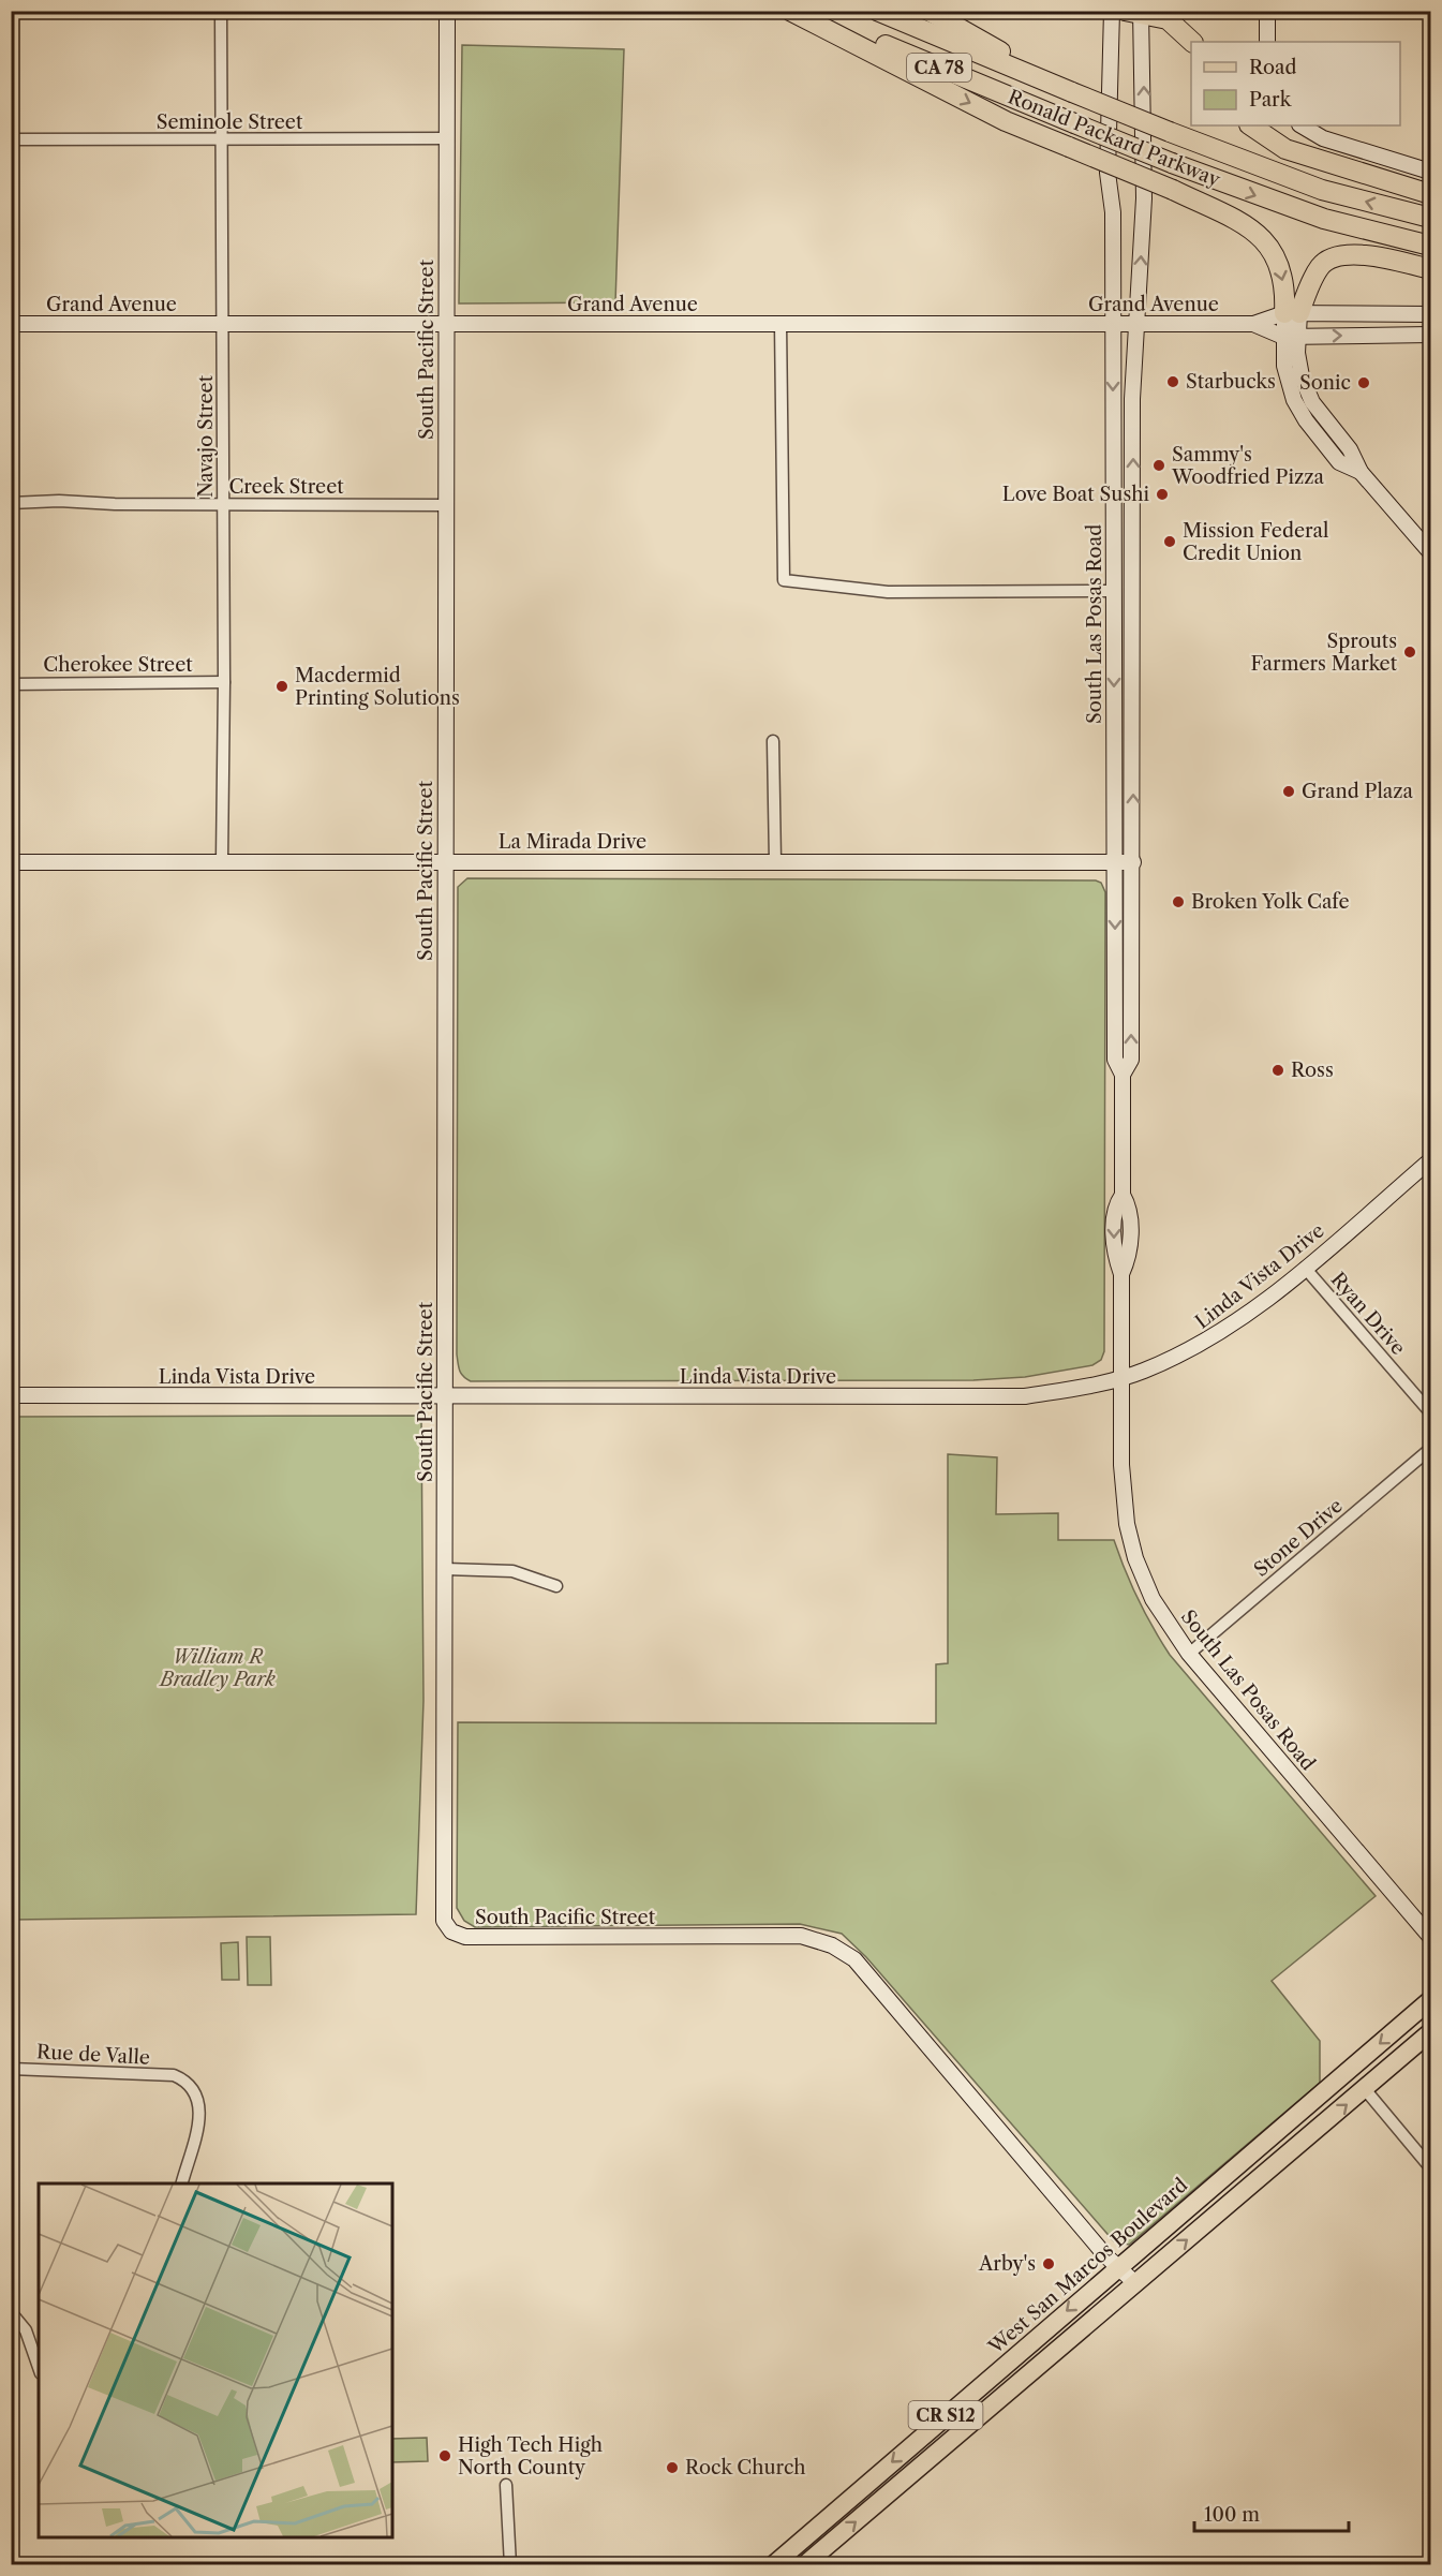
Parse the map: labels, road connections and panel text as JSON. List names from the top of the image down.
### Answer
{
  "streets": {
    "highway": ["CA 78", "Ronald Packard Parkway"],
    "main road": [
      "Grand Avenue",
      "South Pacific Street",
      "South Las Posas Road",
      "La Mirada Drive",
      "Linda Vista Drive",
      "West San Marcos Boulevard",
      "CR S12"
    ],
    "street": [
      "Seminole Street",
      "Navajo Street",
      "Creek Street",
      "Cherokee Street",
      "Ryan Drive",
      "Stone Drive",
      "Rue de Valle"
    ]
  },
  "crossings": [
    ["Seminole Street", "South Pacific Street"],
    ["Seminole Street", "Navajo Street"],
    ["Grand Avenue", "South Pacific Street"],
    ["Grand Avenue", "Navajo Street"],
    ["Grand Avenue", "South Las Posas Road"],
    ["South Pacific Street", "Creek Street"],
    ["South Pacific Street", "La Mirada Drive"],
    ["South Pacific Street", "Linda Vista Drive"],
    ["South Pacific Street", "West San Marcos Boulevard"],
    ["South Pacific Street", "CR S12"],
    ["Navajo Street", "Creek Street"],
    ["Navajo Street", "Cherokee Street"],
    ["Navajo Street", "La Mirada Drive"],
    ["South Las Posas Road", "La Mirada Drive"],
    ["South Las Posas Road", "Linda Vista Drive"],
    ["South Las Posas Road", "Stone Drive"],
    ["Linda Vista Drive", "Ryan Drive"]
  ],
  "parks": ["William R Bradley Park"],
  "places": [
    "Starbucks",
    "Sonic",
    "Sammy's Woodfried Pizza",
    "Love Boat Sushi",
    "Mission Federal Credit Union",
    "Sprouts Farmers Market",
    "Macdermid Printing Solutions",
    "Grand Plaza",
    "Broken Yolk Cafe",
    "Ross",
    "Arby's",
    "High Tech High North County",
    "Rock Church"
  ],
  "legend": ["Road", "Park"],
  "scale_bar": "100 m"
}
